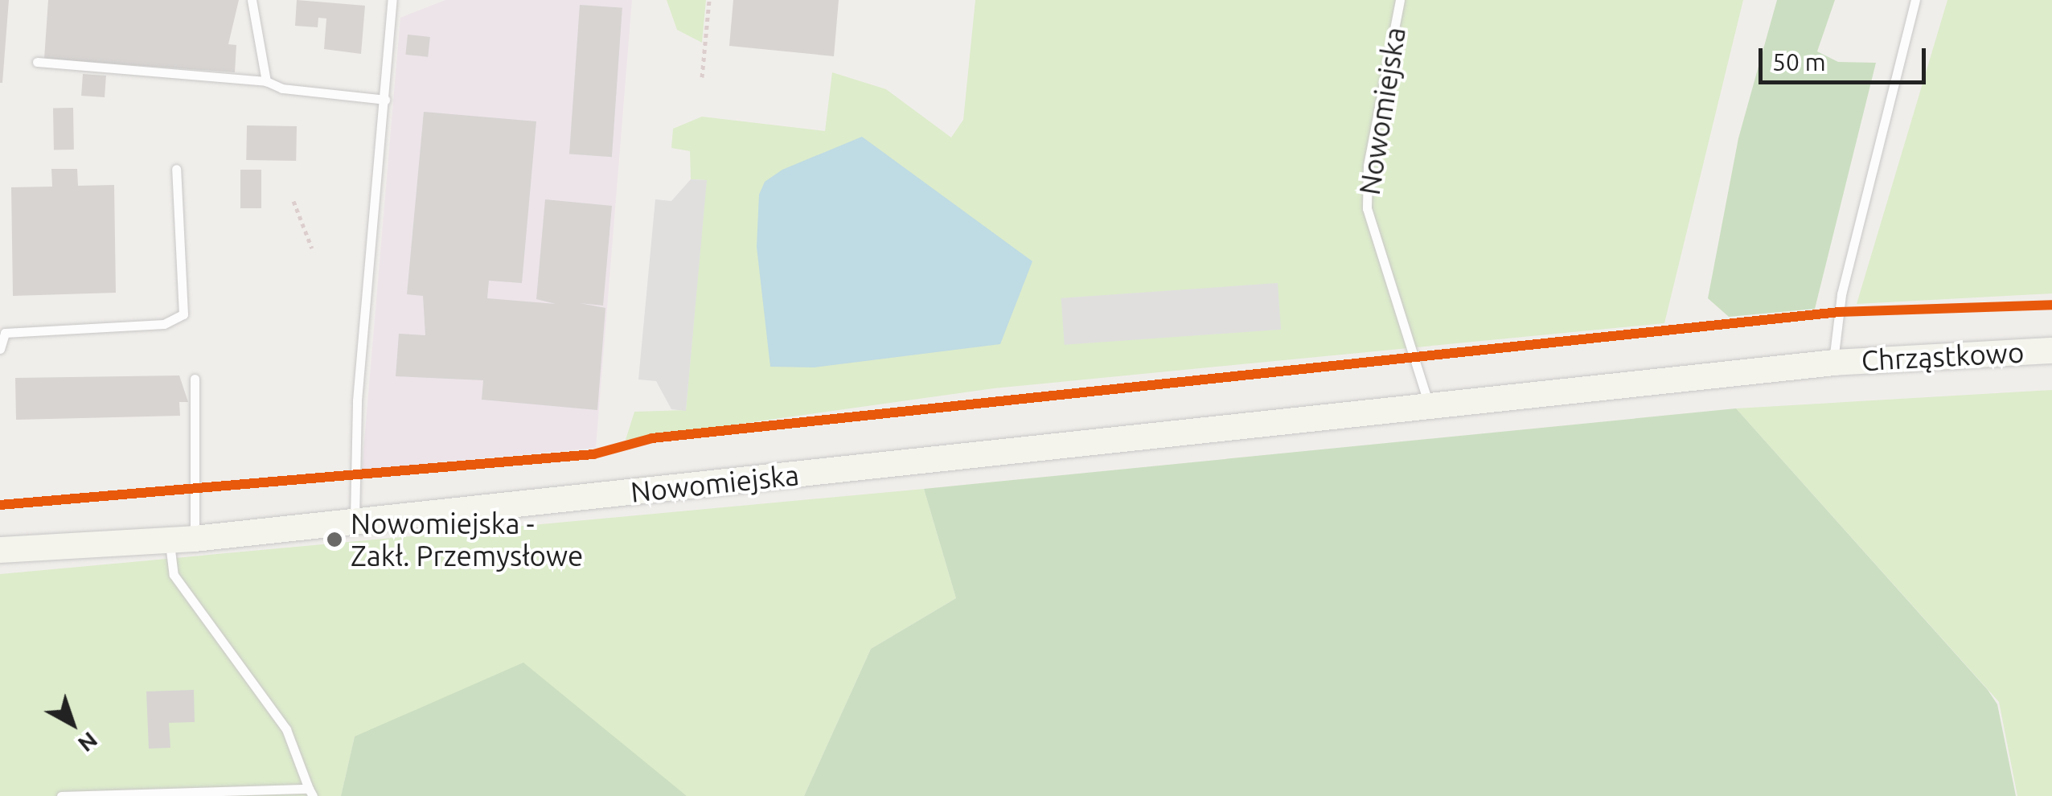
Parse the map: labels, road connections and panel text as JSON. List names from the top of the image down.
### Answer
{
  "streets": {
    "street": ["Nowomiejska", "Chrząstkowo"]
  },
  "crossings": [
    ["Nowomiejska", "Chrząstkowo"]
  ],
  "places": ["Nowomiejska - Zakł. Przemysłowe"],
  "scale_bar": "50 m",
  "north": "bottom right"
}
